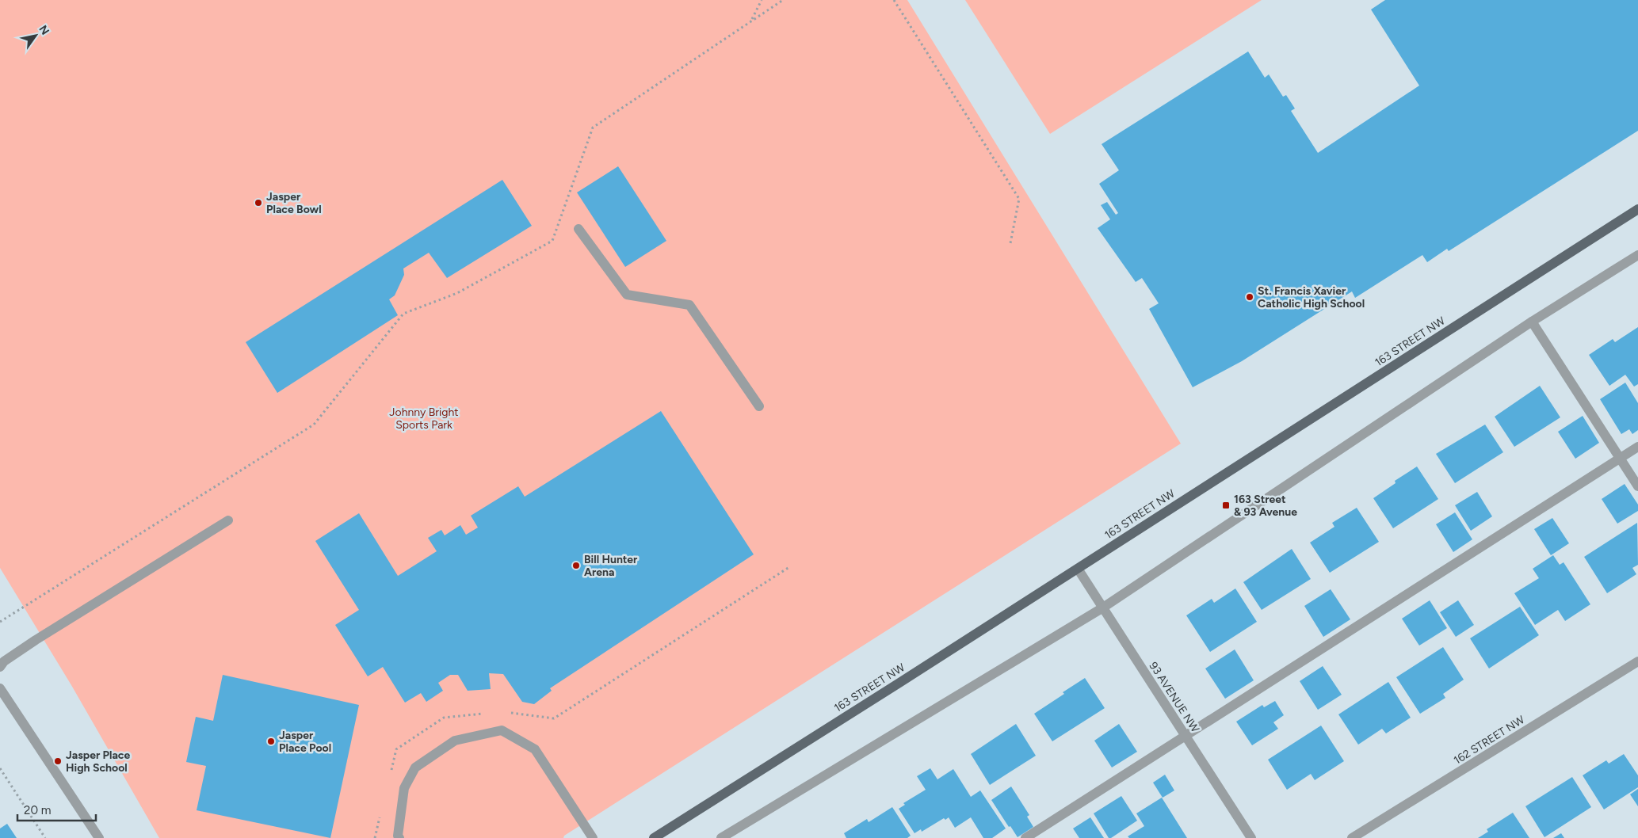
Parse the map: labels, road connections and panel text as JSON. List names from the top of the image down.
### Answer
{
  "streets": {
    "main road": ["163 STREET NW"],
    "street": ["93 AVENUE NW", "162 STREET NW"]
  },
  "crossings": [
    ["163 STREET NW", "93 AVENUE NW"]
  ],
  "parks": ["Johnny Bright Sports Park"],
  "places": {
    "other": [
      "Jasper Place Bowl",
      "St. Francis Xavier Catholic High School",
      "Bill Hunter Arena",
      "Jasper Place Pool",
      "Jasper Place High School"
    ],
    "transit": ["163 Street & 93 Avenue"]
  },
  "scale_bar": "20 m",
  "north": "top right"
}
